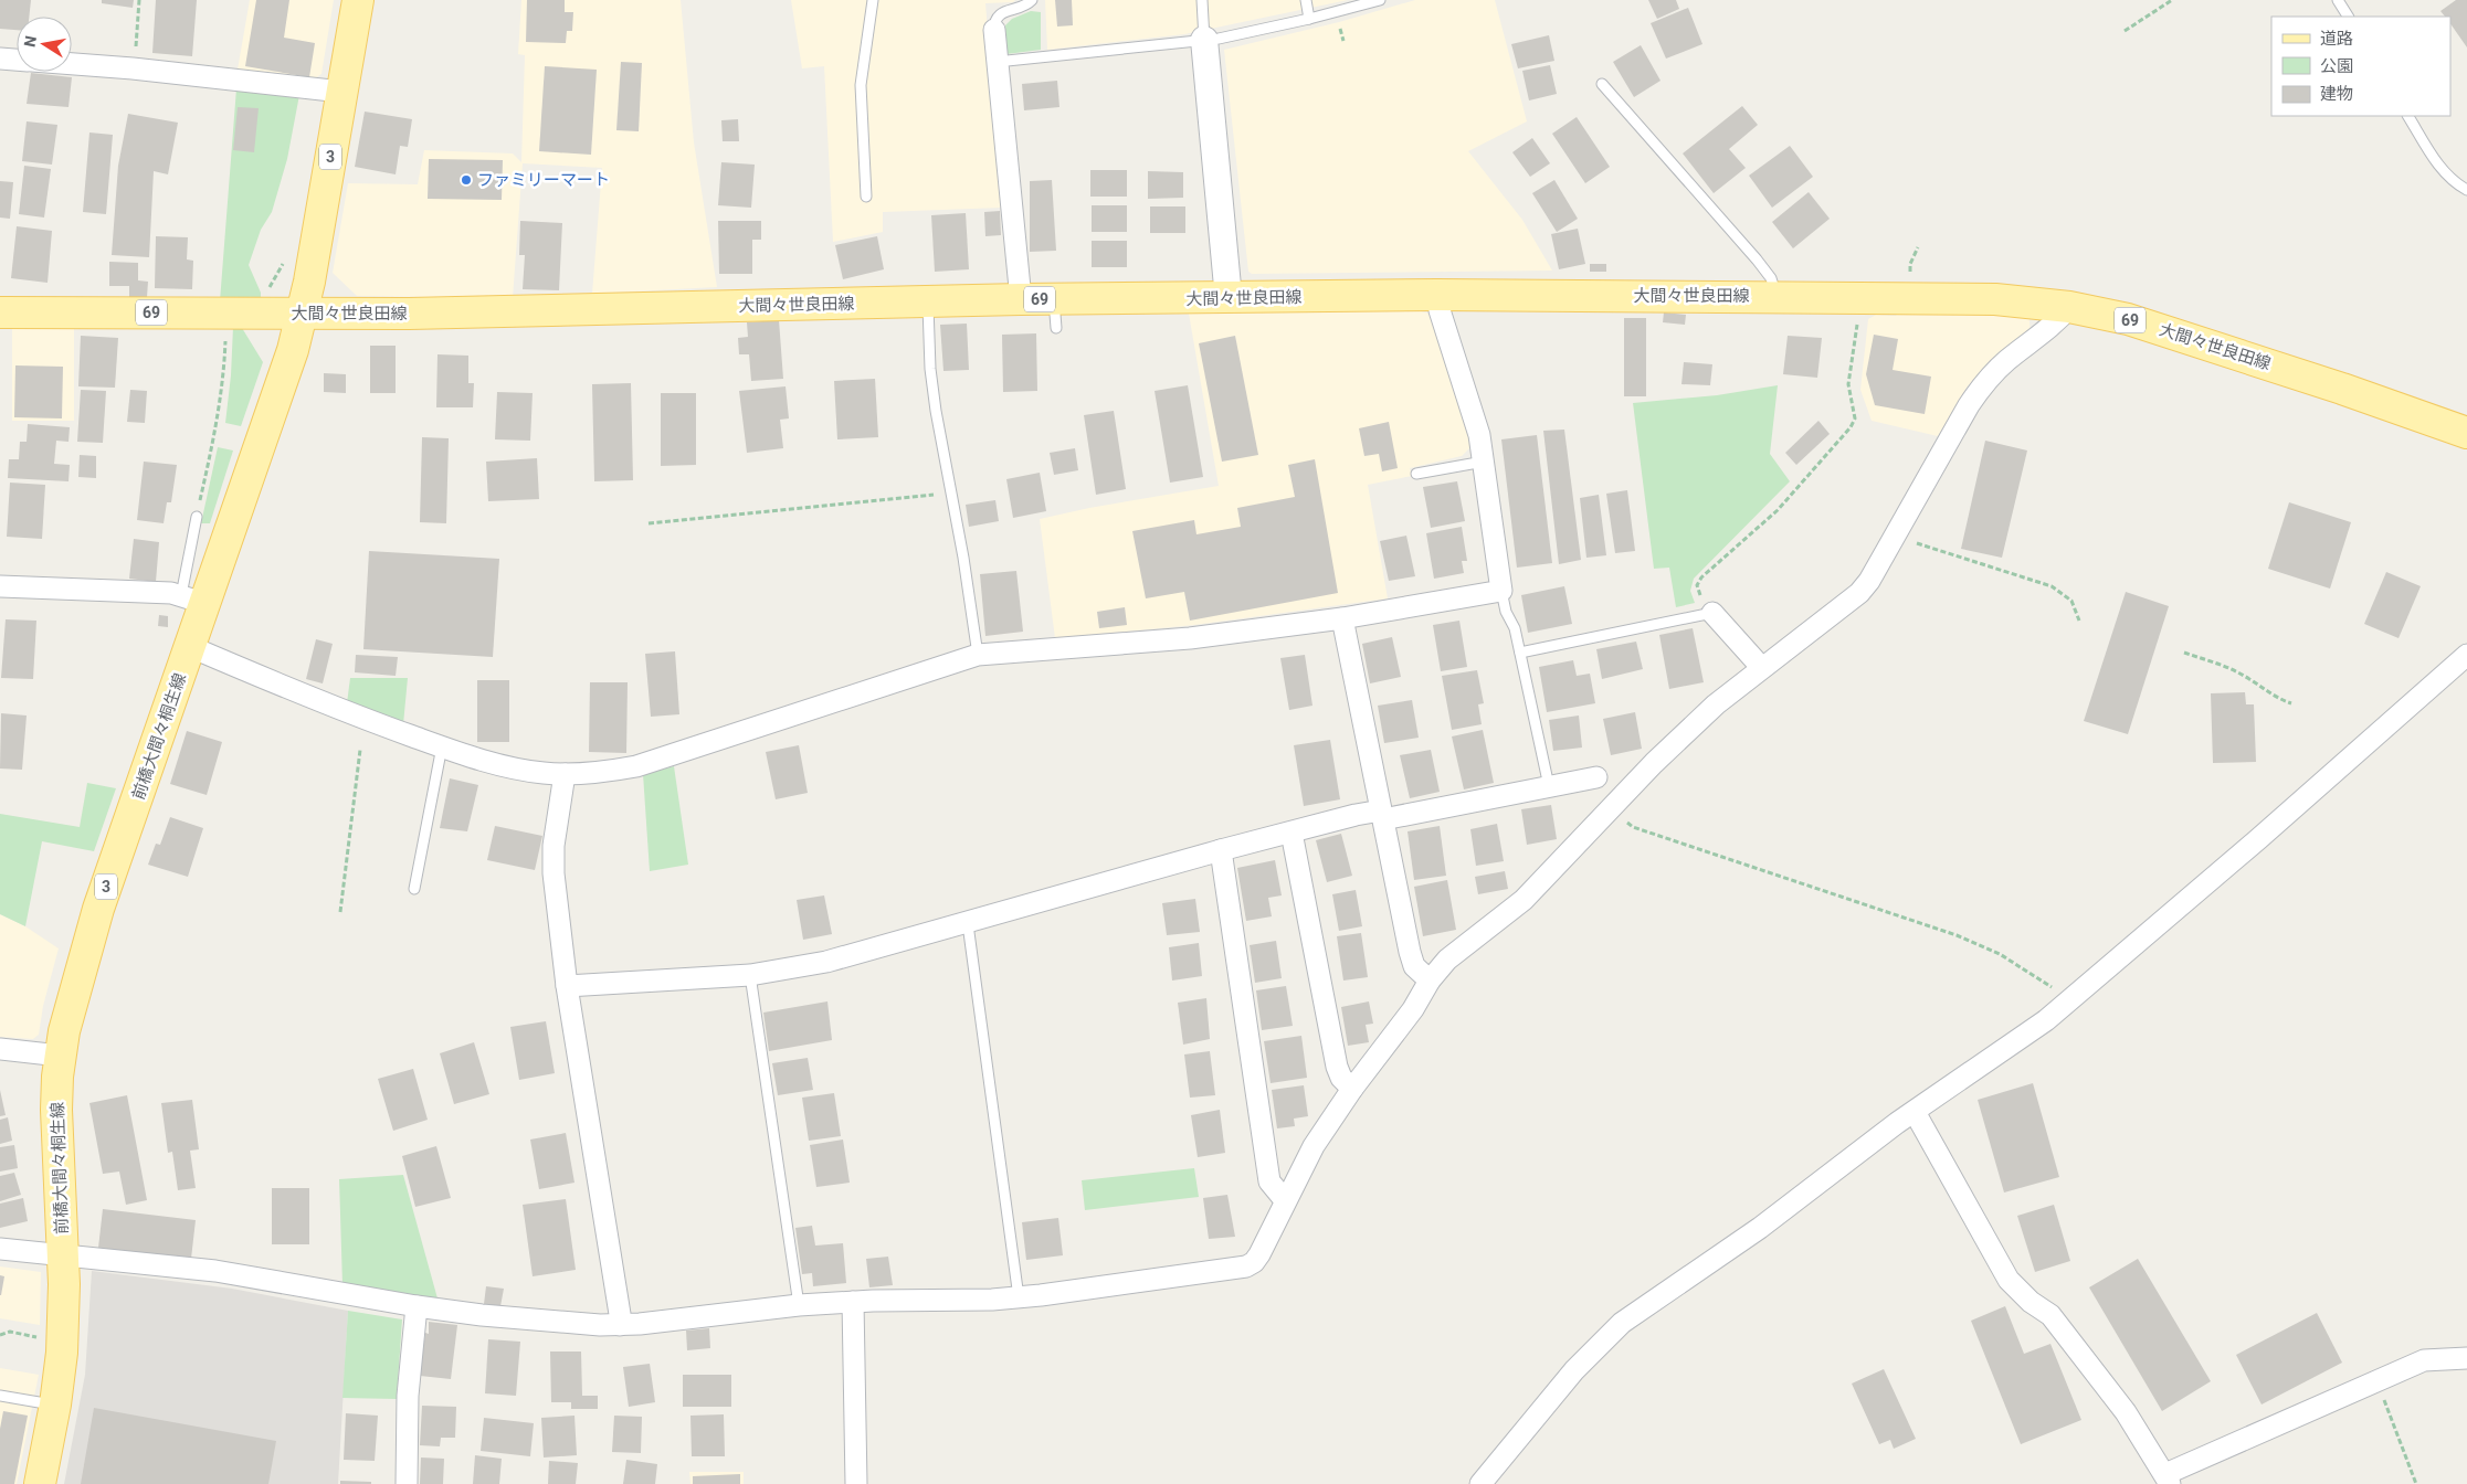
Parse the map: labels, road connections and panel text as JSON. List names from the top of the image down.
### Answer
{
  "streets": {
    "main road": [
      "3",
      "大間々世良田線",
      "69",
      "前橋大間々桐生線"
    ]
  },
  "crossings": [
    ["大間々世良田線", "前橋大間々桐生線"]
  ],
  "places": ["ファミリーマート"],
  "legend": ["道路", "公園", "建物"],
  "north": "left"
}
